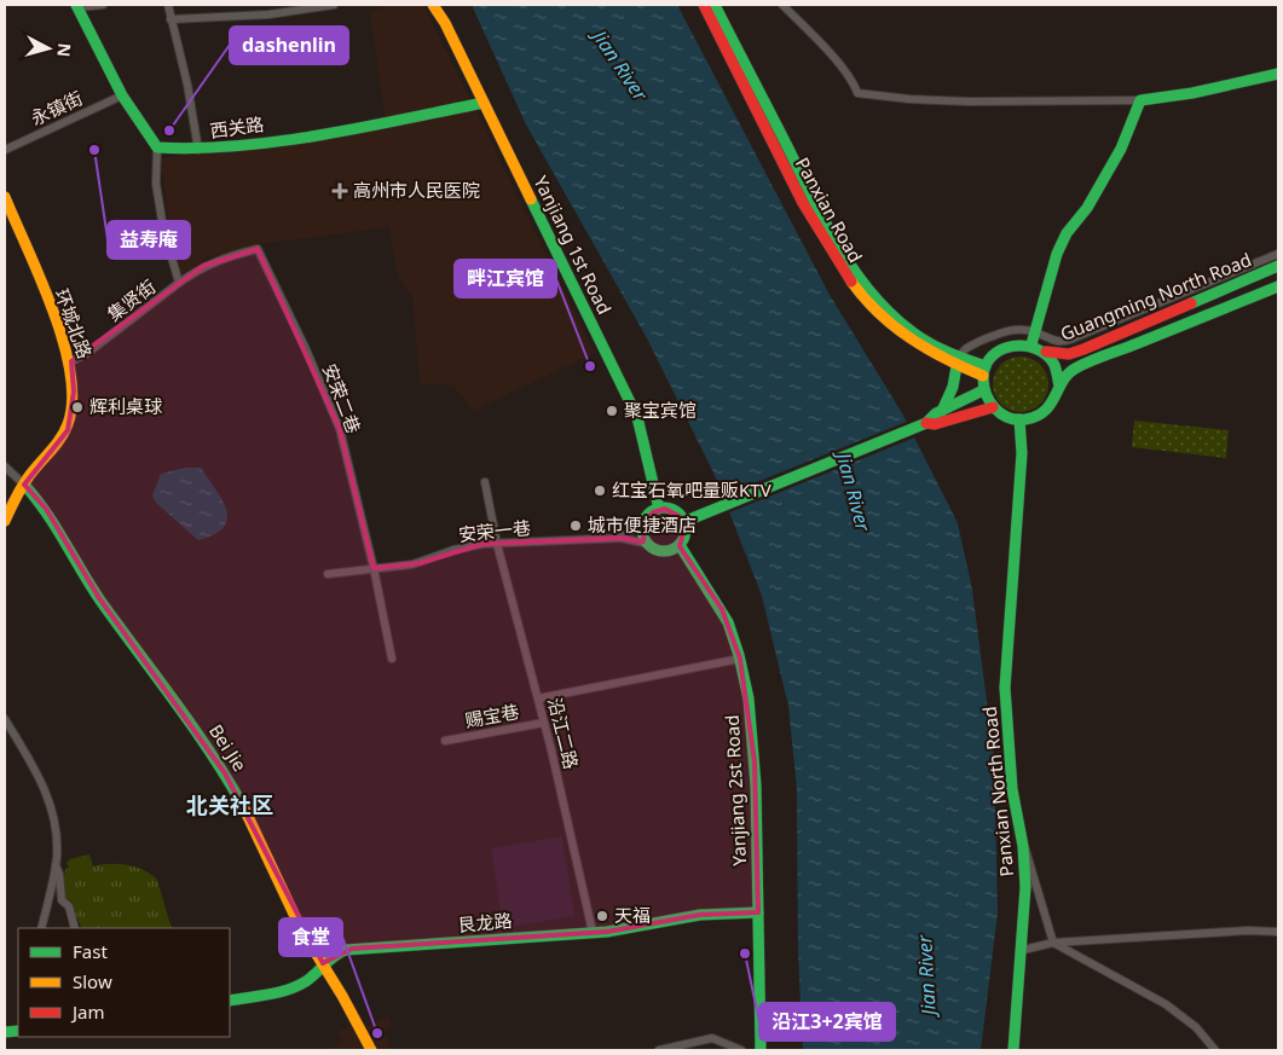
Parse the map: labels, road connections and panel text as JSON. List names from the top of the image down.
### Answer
{
  "streets": {
    "street": [
      "永镇街",
      "西关路",
      "Panxian Road",
      "Yanjiang 1st Road",
      "Guangming North Road",
      "集贤街",
      "环城北路",
      "安荣二巷",
      "安荣一巷",
      "赐宝巷",
      "沿江二路",
      "Bei Jie",
      "Yanjiang 2st Road",
      "Panxian North Road",
      "艮龙路"
    ]
  },
  "crossings": [
    ["西关路", "Yanjiang 1st Road"],
    ["西关路", "集贤街"],
    ["Panxian Road", "Guangming North Road"],
    ["Panxian Road", "Panxian North Road"],
    ["Yanjiang 1st Road", "安荣一巷"],
    ["Yanjiang 1st Road", "Yanjiang 2st Road"],
    ["Guangming North Road", "Panxian North Road"],
    ["集贤街", "环城北路"],
    ["集贤街", "安荣二巷"],
    ["环城北路", "Bei Jie"],
    ["安荣二巷", "安荣一巷"],
    ["安荣一巷", "沿江二路"],
    ["安荣一巷", "Yanjiang 2st Road"],
    ["赐宝巷", "沿江二路"],
    ["沿江二路", "艮龙路"],
    ["Bei Jie", "艮龙路"],
    ["Yanjiang 2st Road", "艮龙路"]
  ],
  "districts": ["北关社区"],
  "water": ["Jian River"],
  "places": {
    "other": [
      "dashenlin",
      "益寿庵",
      "畔江宾馆",
      "辉利桌球",
      "聚宝宾馆",
      "红宝石氧吧量贩KTV",
      "城市便捷酒店",
      "天福",
      "沿江3+2宾馆",
      "食堂"
    ],
    "health": ["高州市人民医院"]
  },
  "legend": ["Fast", "Slow", "Jam"],
  "north": "right"
}
